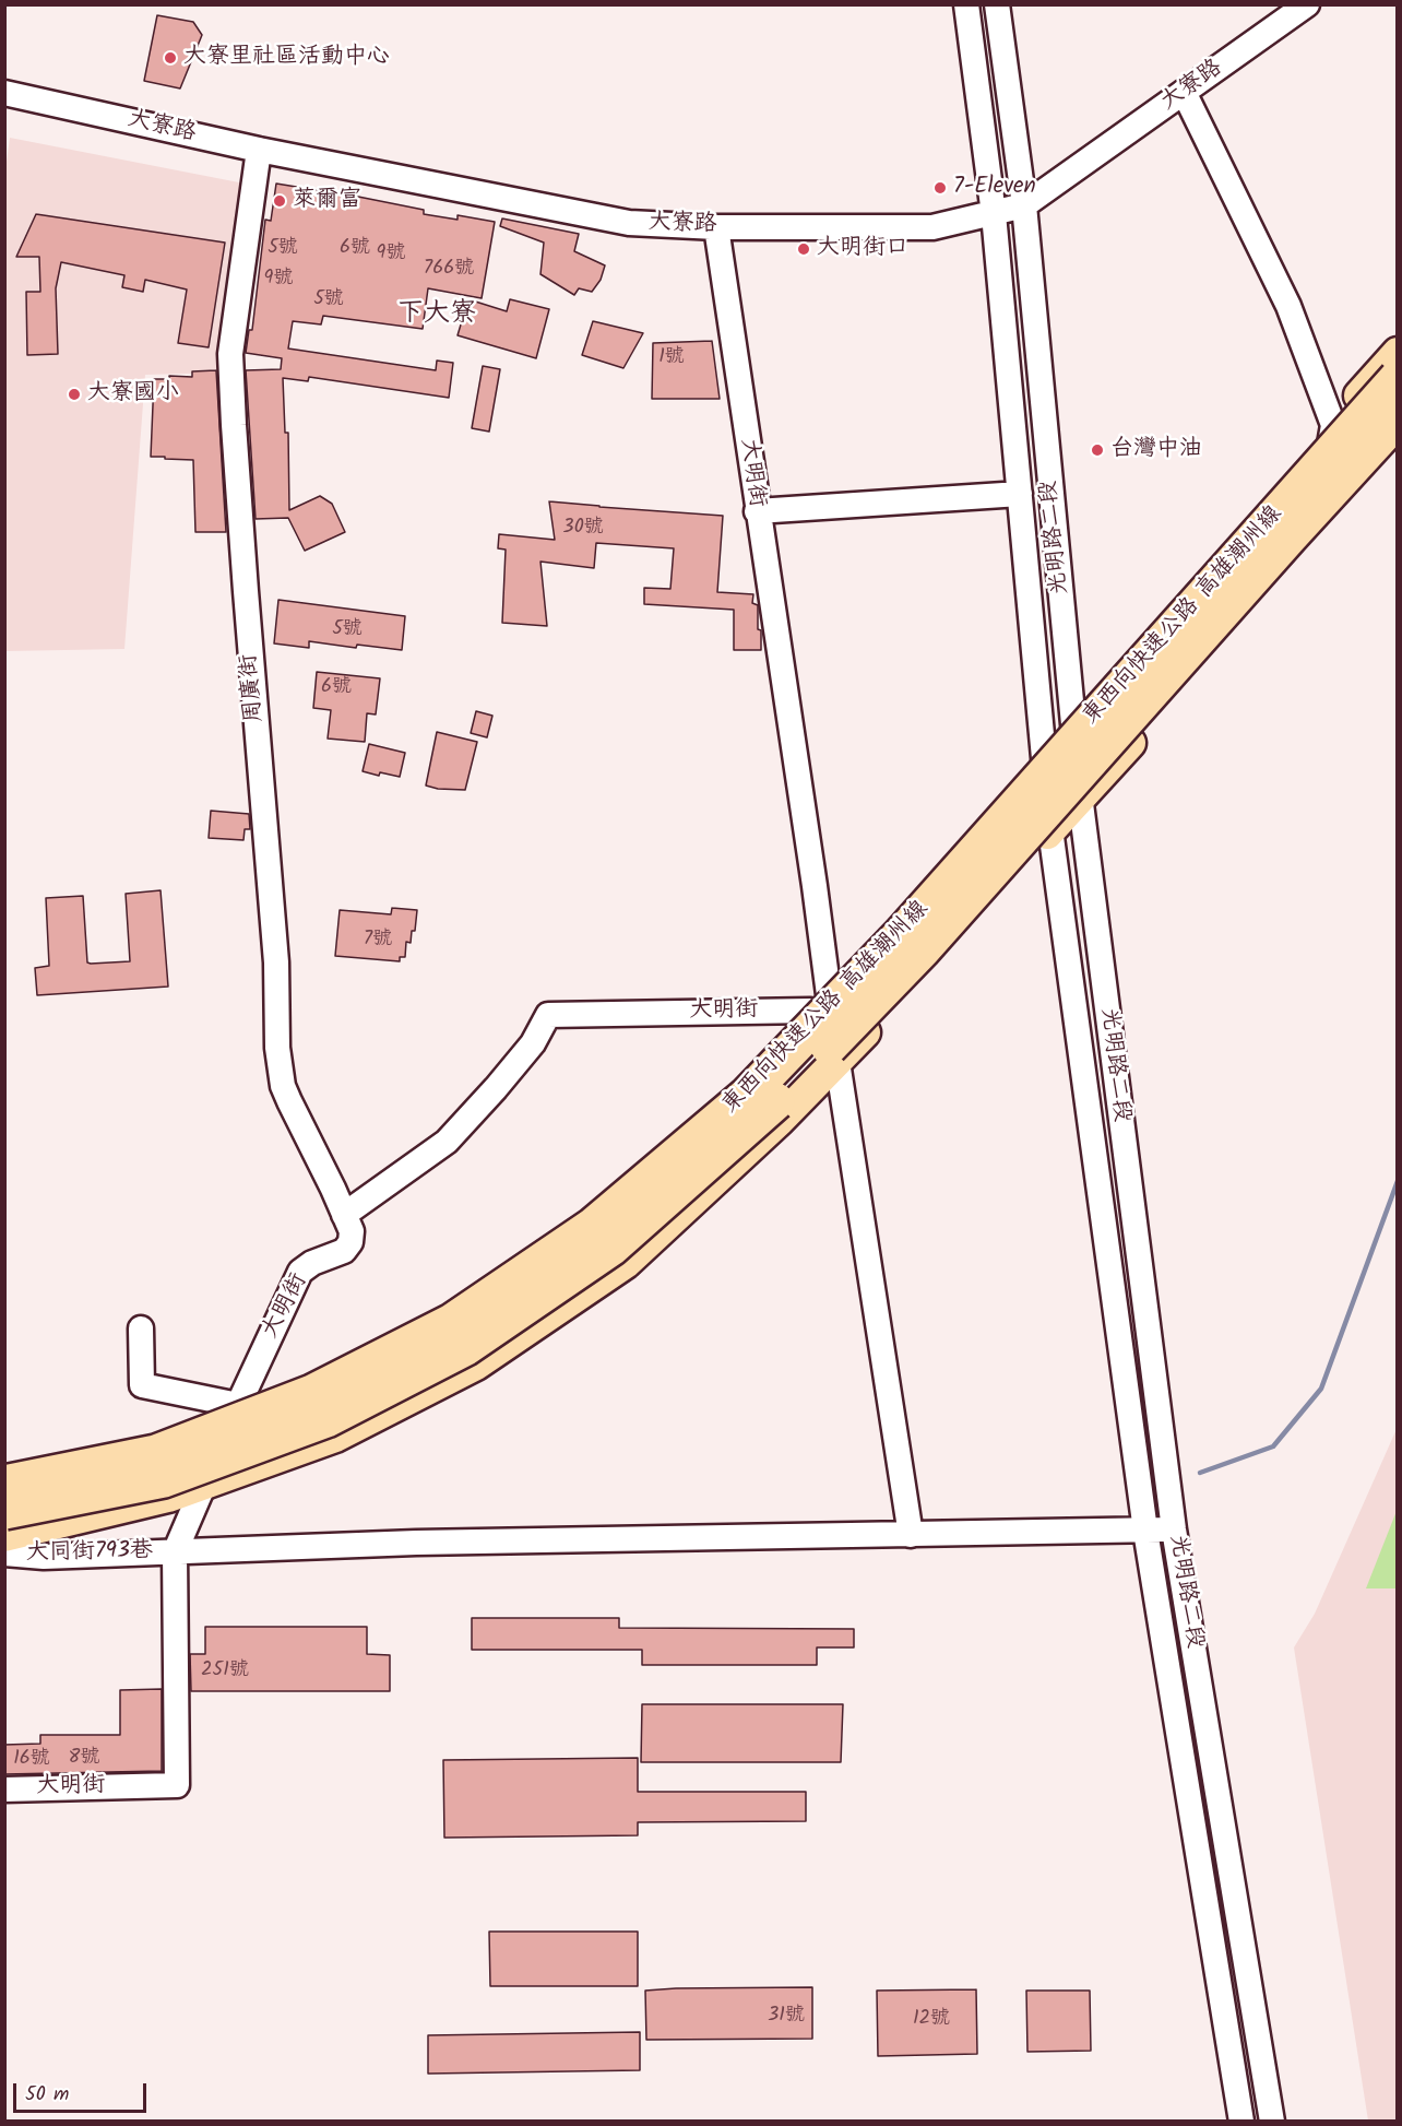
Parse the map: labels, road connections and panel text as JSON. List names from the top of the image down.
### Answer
{
  "streets": {
    "highway": ["東西向快速公路 高雄潮州線"],
    "street": [
      "大寮路",
      "大明街",
      "光明路二段",
      "周廣街",
      "大同街793巷"
    ]
  },
  "crossings": [
    ["大寮路", "大明街"],
    ["大寮路", "光明路二段"],
    ["大寮路", "周廣街"],
    ["大明街", "周廣街"],
    ["大明街", "大同街793巷"],
    ["光明路二段", "大同街793巷"]
  ],
  "districts": ["下大寮"],
  "places": [
    "大寮里社區活動中心",
    "7-Eleven",
    "萊爾富",
    "大明街口",
    "大寮國小",
    "台灣中油"
  ],
  "house_numbers": [
    "5號",
    "6號",
    "9號",
    "766號",
    "9號",
    "5號",
    "1號",
    "30號",
    "5號",
    "6號",
    "7號",
    "251號",
    "8號",
    "16號",
    "31號",
    "12號"
  ],
  "scale_bar": "50 m"
}
